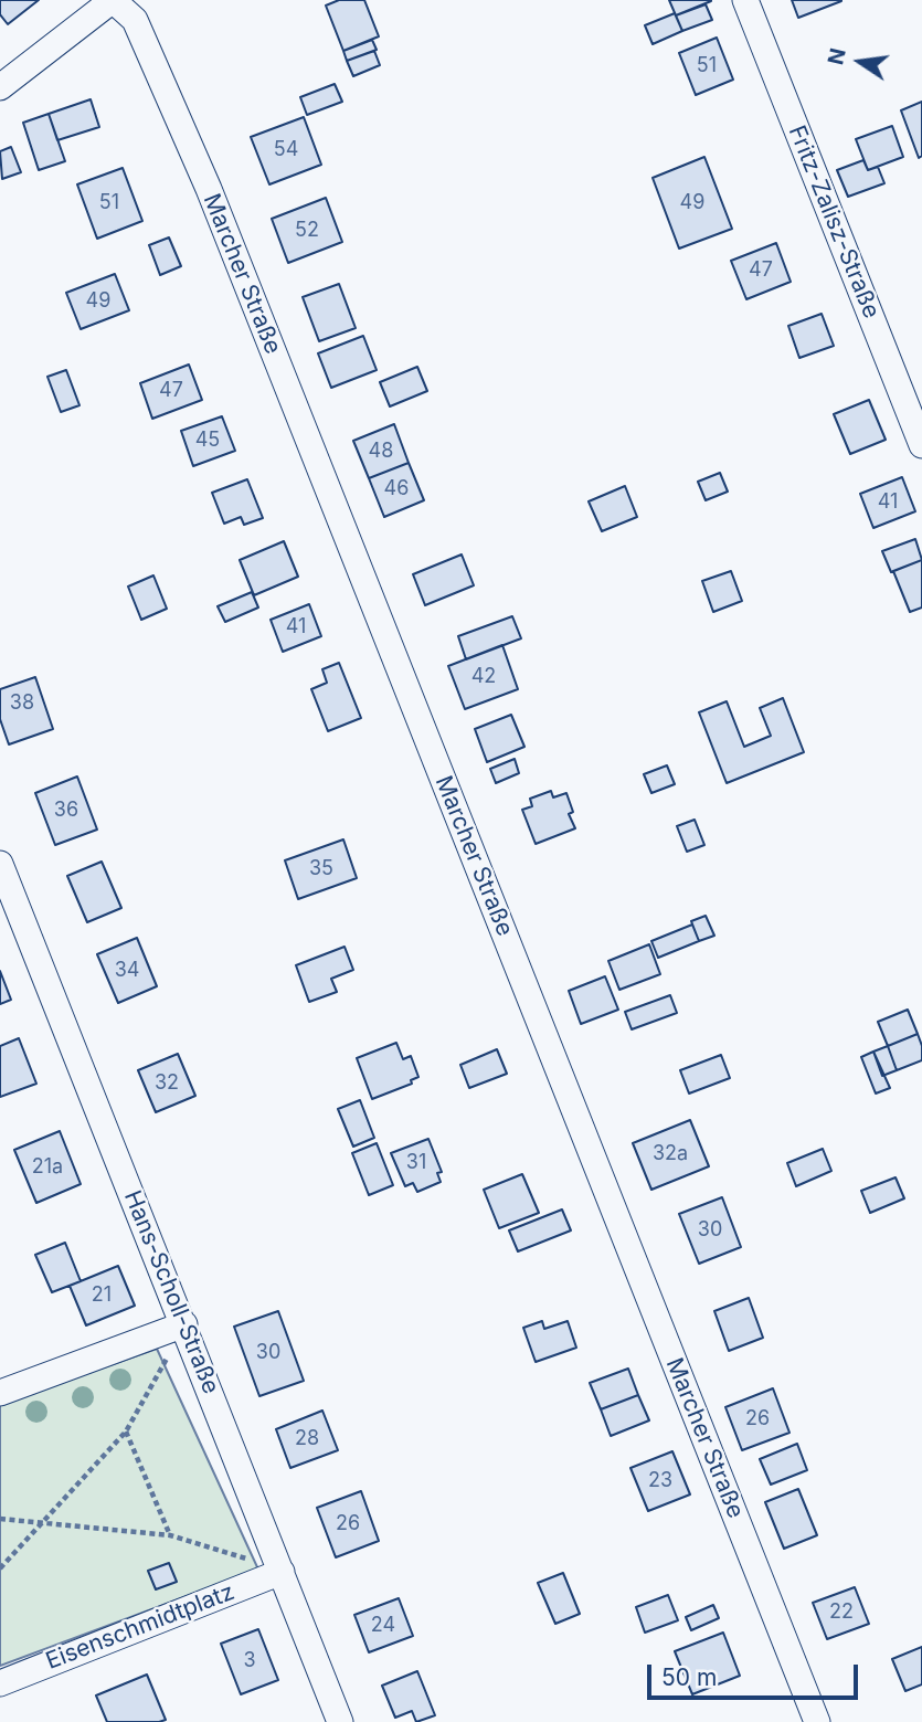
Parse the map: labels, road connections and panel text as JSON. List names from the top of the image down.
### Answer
{
  "streets": {
    "street": [
      "Fritz-Zalisz-Straße",
      "Marcher Straße",
      "Hans-Scholl-Straße",
      "Eisenschmidtplatz"
    ]
  },
  "crossings": [
    ["Hans-Scholl-Straße", "Eisenschmidtplatz"]
  ],
  "house_numbers": [
    "51",
    "54",
    "51",
    "49",
    "52",
    "47",
    "49",
    "47",
    "45",
    "48",
    "46",
    "41",
    "41",
    "42",
    "38",
    "36",
    "35",
    "34",
    "32",
    "32a",
    "31",
    "21a",
    "30",
    "21",
    "30",
    "26",
    "28",
    "23",
    "26",
    "22",
    "24",
    "3"
  ],
  "scale_bar": "50 m",
  "north": "left"
}
